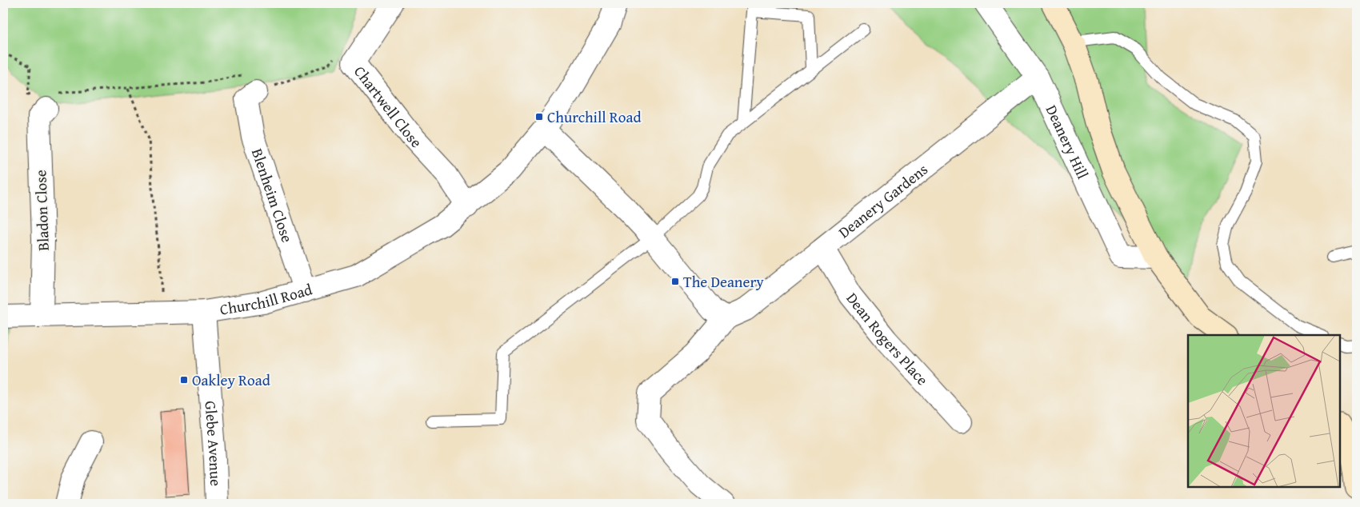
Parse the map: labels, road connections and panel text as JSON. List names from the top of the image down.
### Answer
{
  "streets": {
    "main road": ["Deanery Hill"],
    "street": [
      "Chartwell Close",
      "Blenheim Close",
      "Deanery Gardens",
      "Bladon Close",
      "Churchill Road",
      "Dean Rogers Place",
      "Glebe Avenue"
    ]
  },
  "crossings": [
    ["Chartwell Close", "Churchill Road"],
    ["Deanery Hill", "Deanery Gardens"],
    ["Blenheim Close", "Churchill Road"],
    ["Deanery Gardens", "Dean Rogers Place"],
    ["Bladon Close", "Churchill Road"],
    ["Churchill Road", "Glebe Avenue"]
  ],
  "places": {
    "transit": ["Churchill Road", "The Deanery", "Oakley Road"]
  }
}
